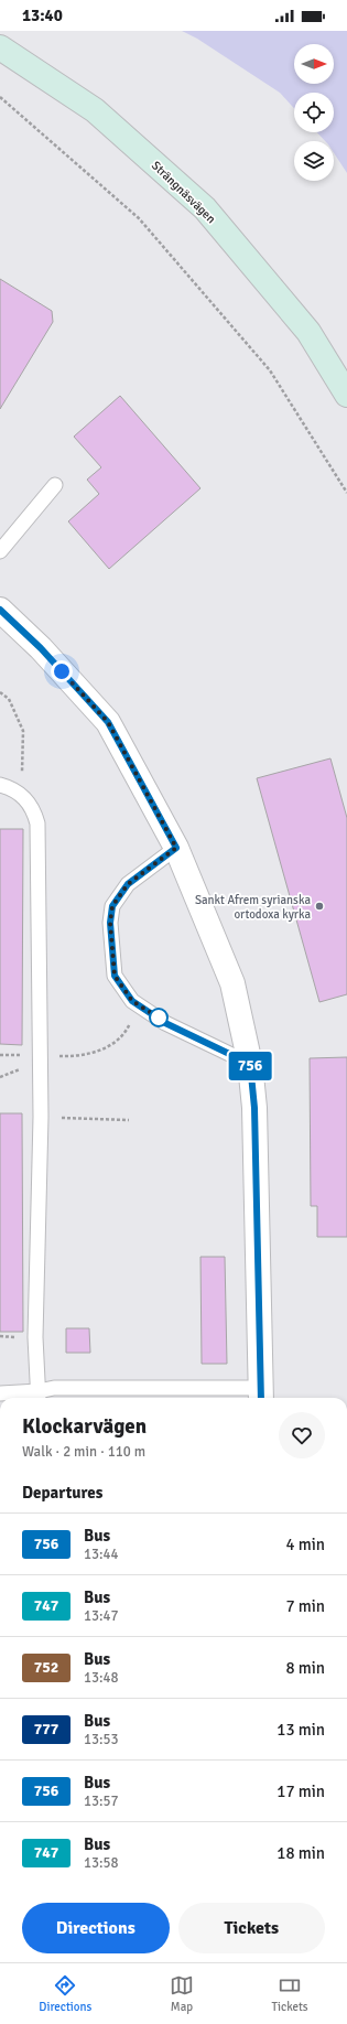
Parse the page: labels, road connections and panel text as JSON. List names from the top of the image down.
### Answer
{
  "streets": {
    "main road": ["Strängnäsvägen"]
  },
  "places": ["Sankt Afrem syrianska ortodoxa kyrka"],
  "lines": ["bus line 756"],
  "north": "right",
  "page": {
    "status": "13:40",
    "on_map": "756",
    "heading": [
      ["Klockarvägen", "Walk · 2 min · 110 m"],
      "Departures"
    ],
    "list": [
      {
        "mark": "756",
        "name": "Bus",
        "note": "13:44",
        "value": "4 min"
      },
      {
        "mark": "747",
        "name": "Bus",
        "note": "13:47",
        "value": "7 min"
      },
      {
        "mark": "752",
        "name": "Bus",
        "note": "13:48",
        "value": "8 min"
      },
      {
        "mark": "777",
        "name": "Bus",
        "note": "13:53",
        "value": "13 min"
      },
      {
        "mark": "756",
        "name": "Bus",
        "note": "13:57",
        "value": "17 min"
      },
      {
        "mark": "747",
        "name": "Bus",
        "note": "13:58",
        "value": "18 min"
      }
    ],
    "buttons": ["Directions", "Tickets"],
    "tabs": ["Directions", "Map", "Tickets"]
  }
}
